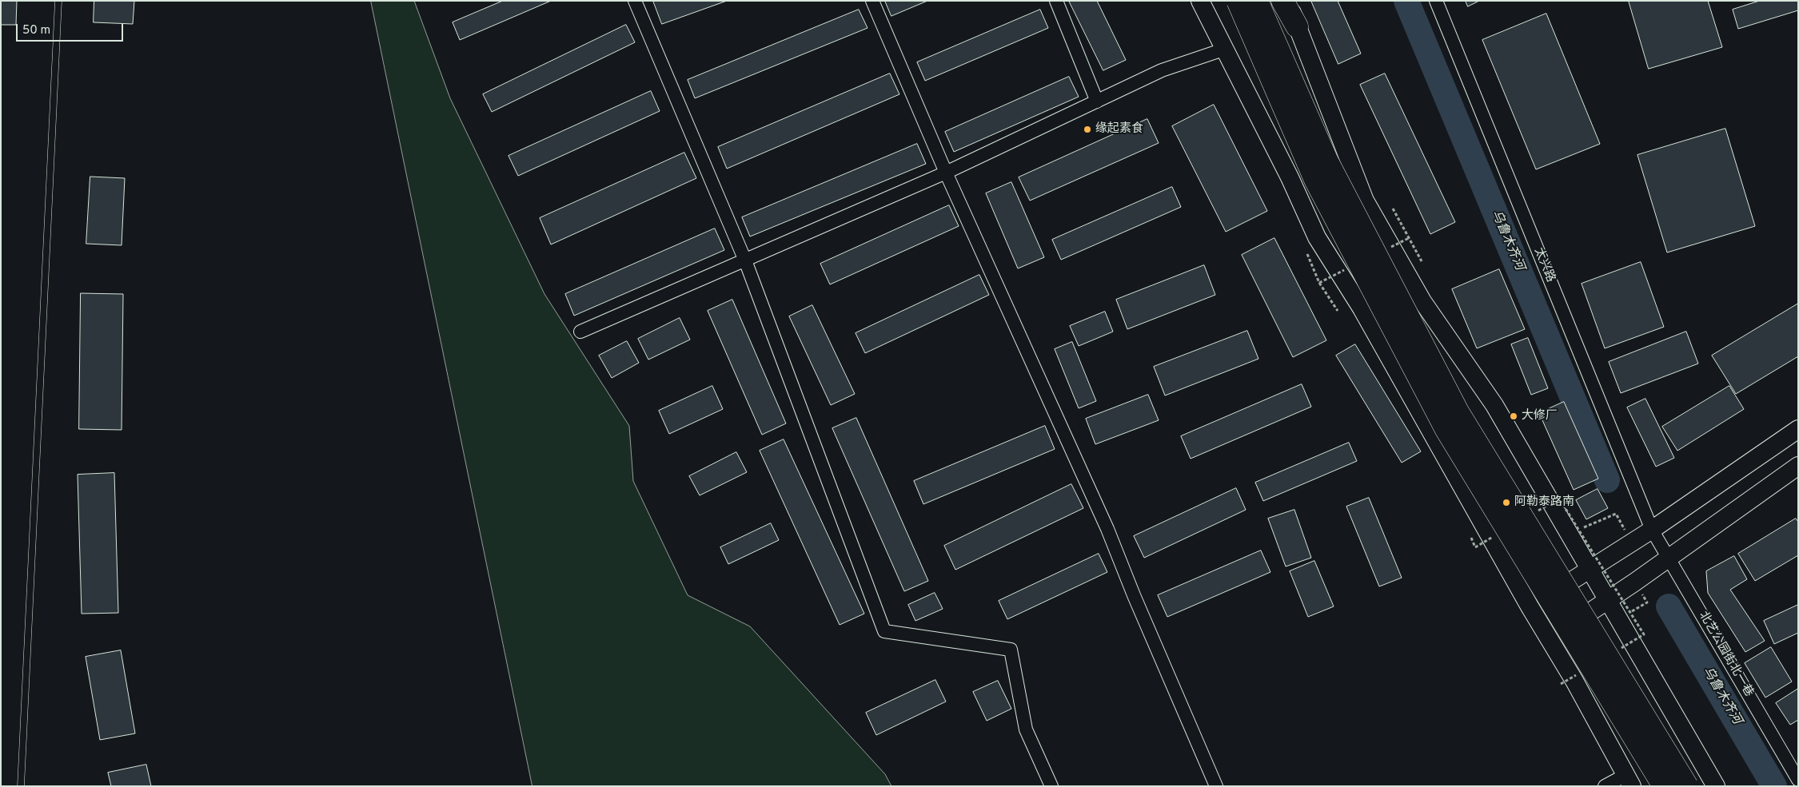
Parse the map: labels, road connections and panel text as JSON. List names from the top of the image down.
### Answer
{
  "streets": {
    "street": ["太兴路", "北艺公园街北一巷"]
  },
  "crossings": [
    ["太兴路", "北艺公园街北一巷"]
  ],
  "water": ["乌鲁木齐河"],
  "places": ["缘起素食", "大修厂", "阿勒泰路南"],
  "scale_bar": "50 m"
}
